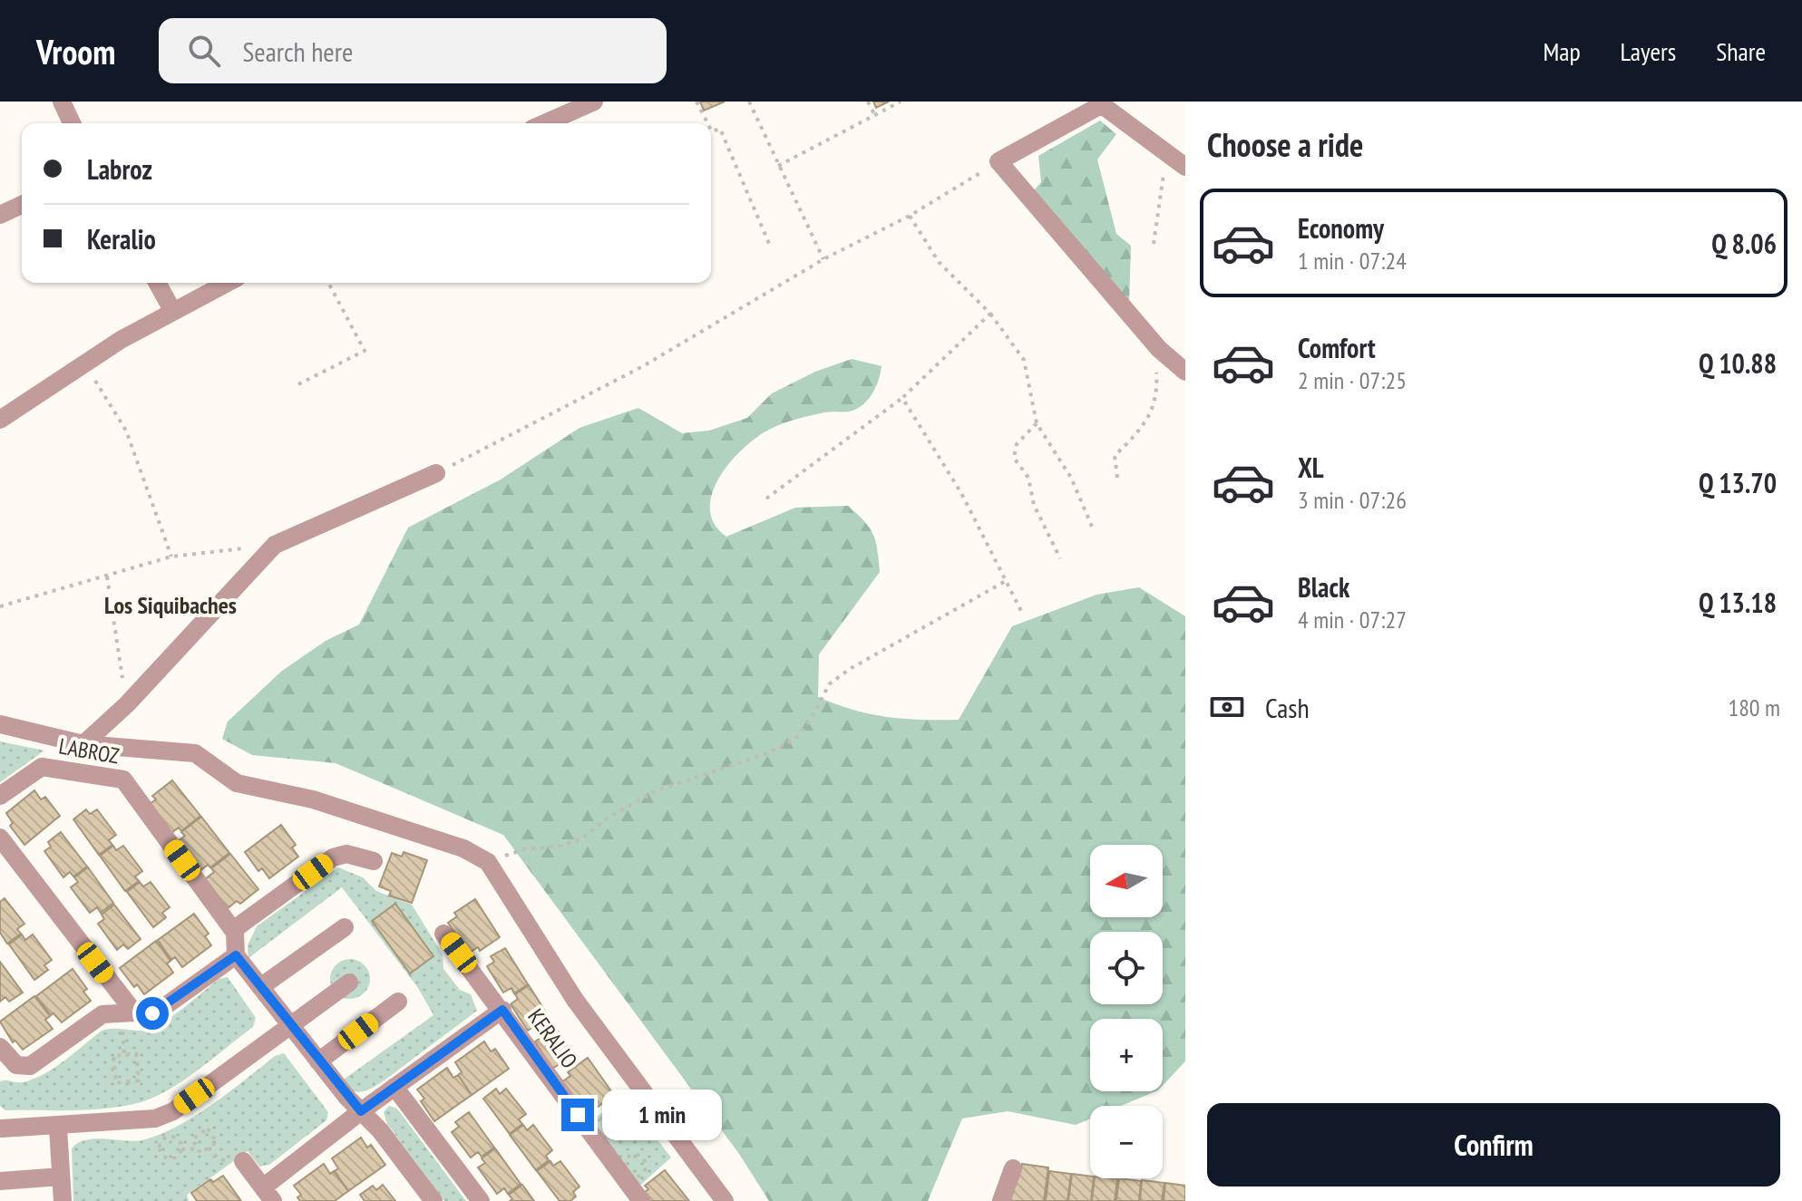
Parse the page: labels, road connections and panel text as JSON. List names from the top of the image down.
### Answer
{
  "streets": {
    "street": ["LABROZ", "KERALIO"]
  },
  "districts": ["Los Siquibaches"],
  "north": "left",
  "page": {
    "header": "Vroom",
    "search": "Search here",
    "nav": ["Map", "Layers", "Share"],
    "heading": "Choose a ride",
    "banner": ["Labroz", "Keralio"],
    "list": [
      {
        "name": "Economy",
        "note": "1 min · 07:24",
        "value": "Q 8.06"
      },
      {
        "name": "Comfort",
        "note": "2 min · 07:25",
        "value": "Q 10.88"
      },
      {
        "name": "XL",
        "note": "3 min · 07:26",
        "value": "Q 13.70"
      },
      {
        "name": "Black",
        "note": "4 min · 07:27",
        "value": "Q 13.18"
      }
    ],
    "pay": ["Cash", "180 m"],
    "map_buttons": ["+", "−"],
    "buttons": "Confirm",
    "bubble": "1 min"
  }
}
